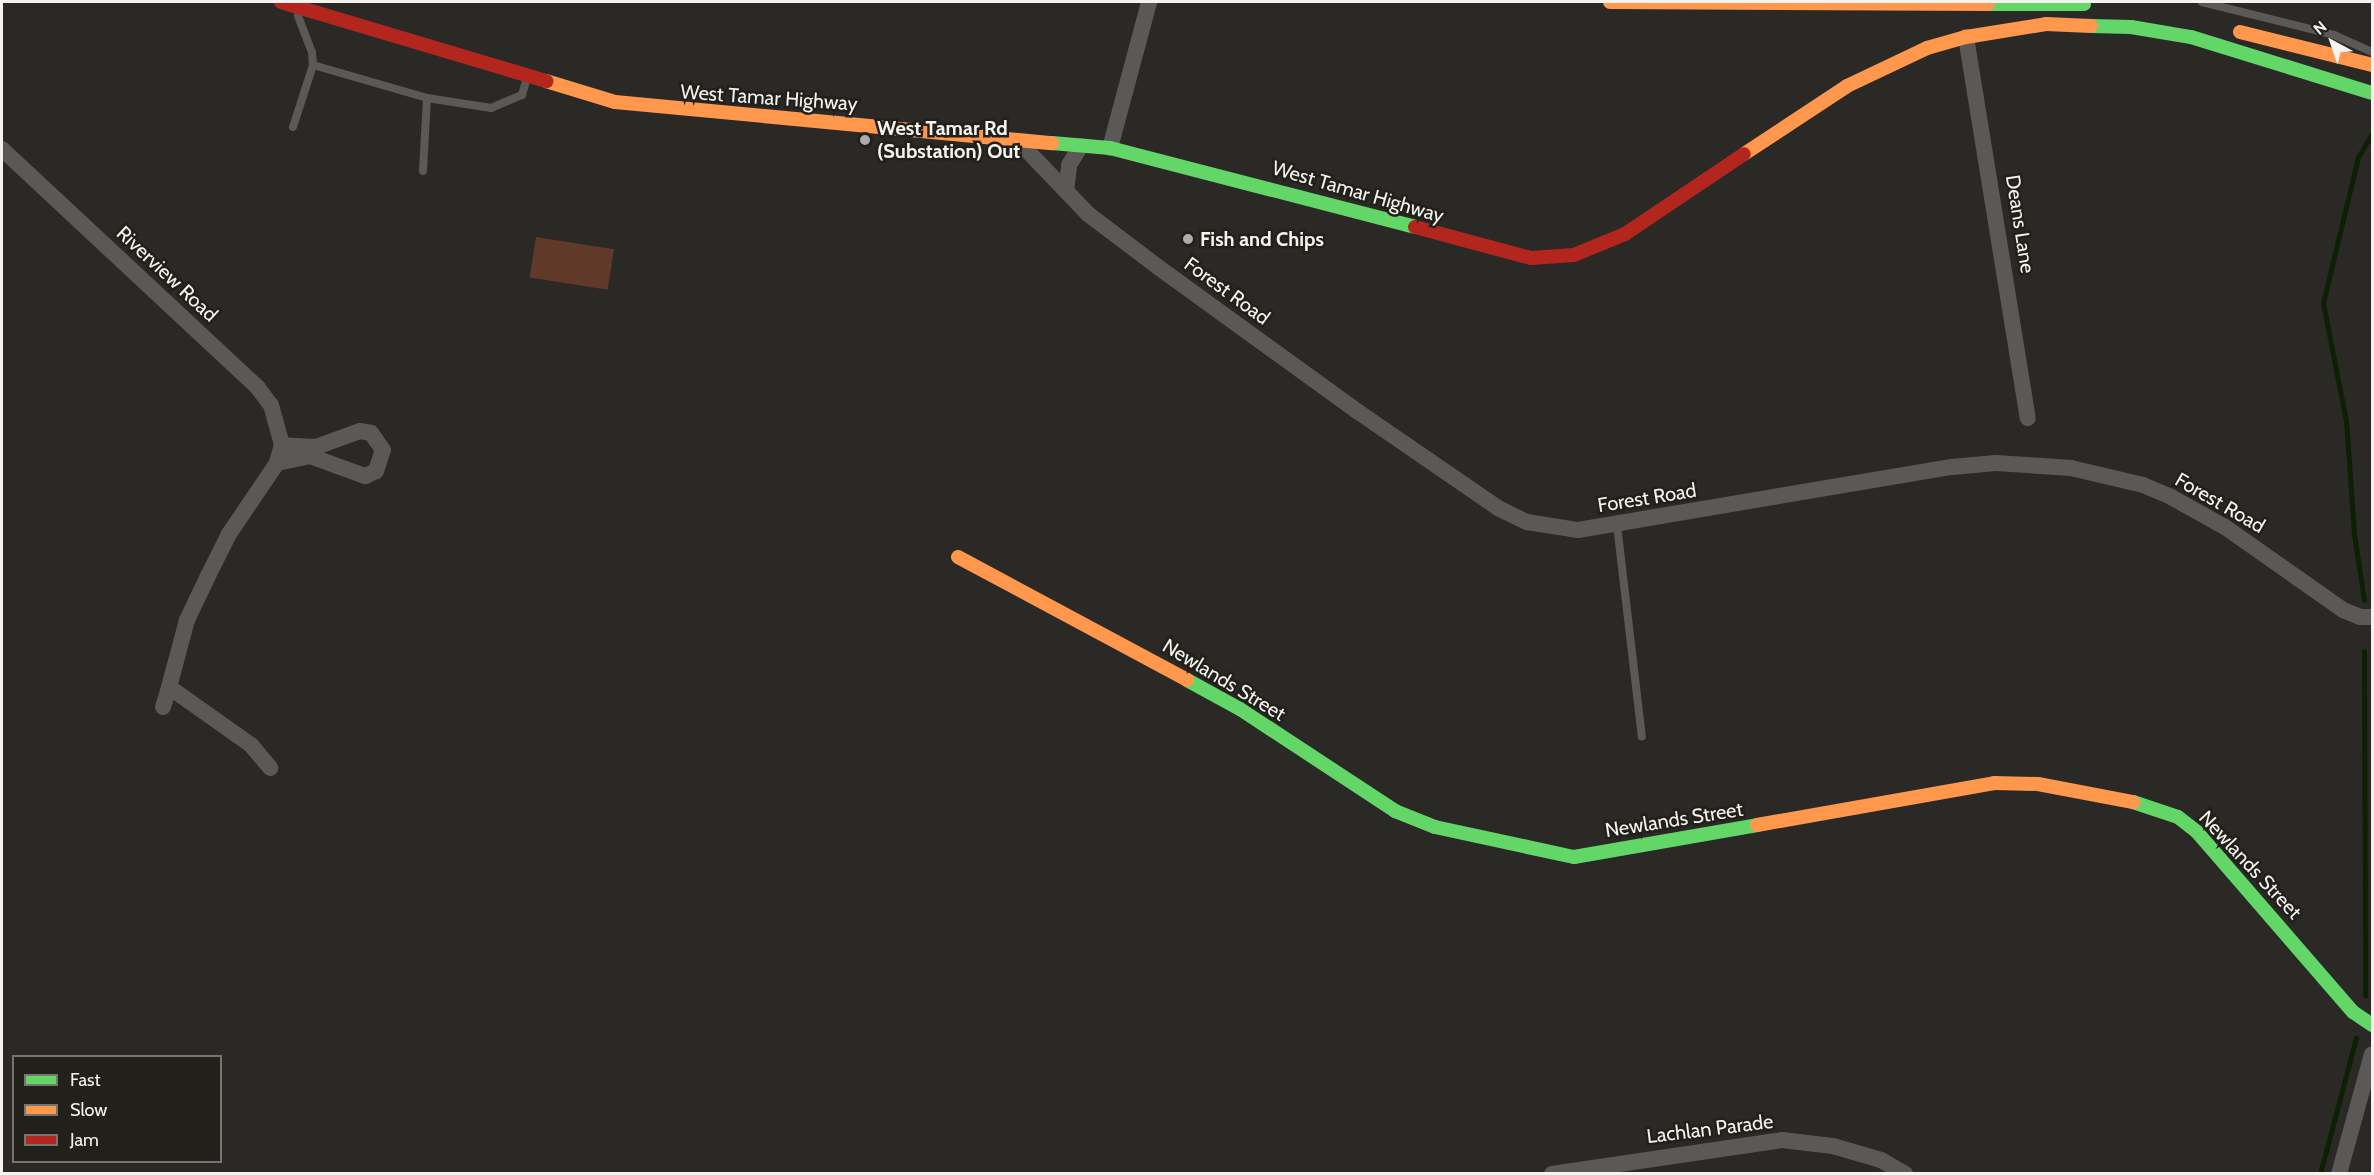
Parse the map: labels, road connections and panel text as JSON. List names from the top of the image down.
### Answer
{
  "streets": {
    "main road": ["West Tamar Highway", "Newlands Street"],
    "street": [
      "Deans Lane",
      "Riverview Road",
      "Forest Road",
      "Lachlan Parade"
    ]
  },
  "crossings": [
    ["West Tamar Highway", "Deans Lane"],
    ["West Tamar Highway", "Forest Road"]
  ],
  "places": ["West Tamar Rd (Substation) Out", "Fish and Chips"],
  "legend": ["Fast", "Slow", "Jam"],
  "north": "top left"
}
